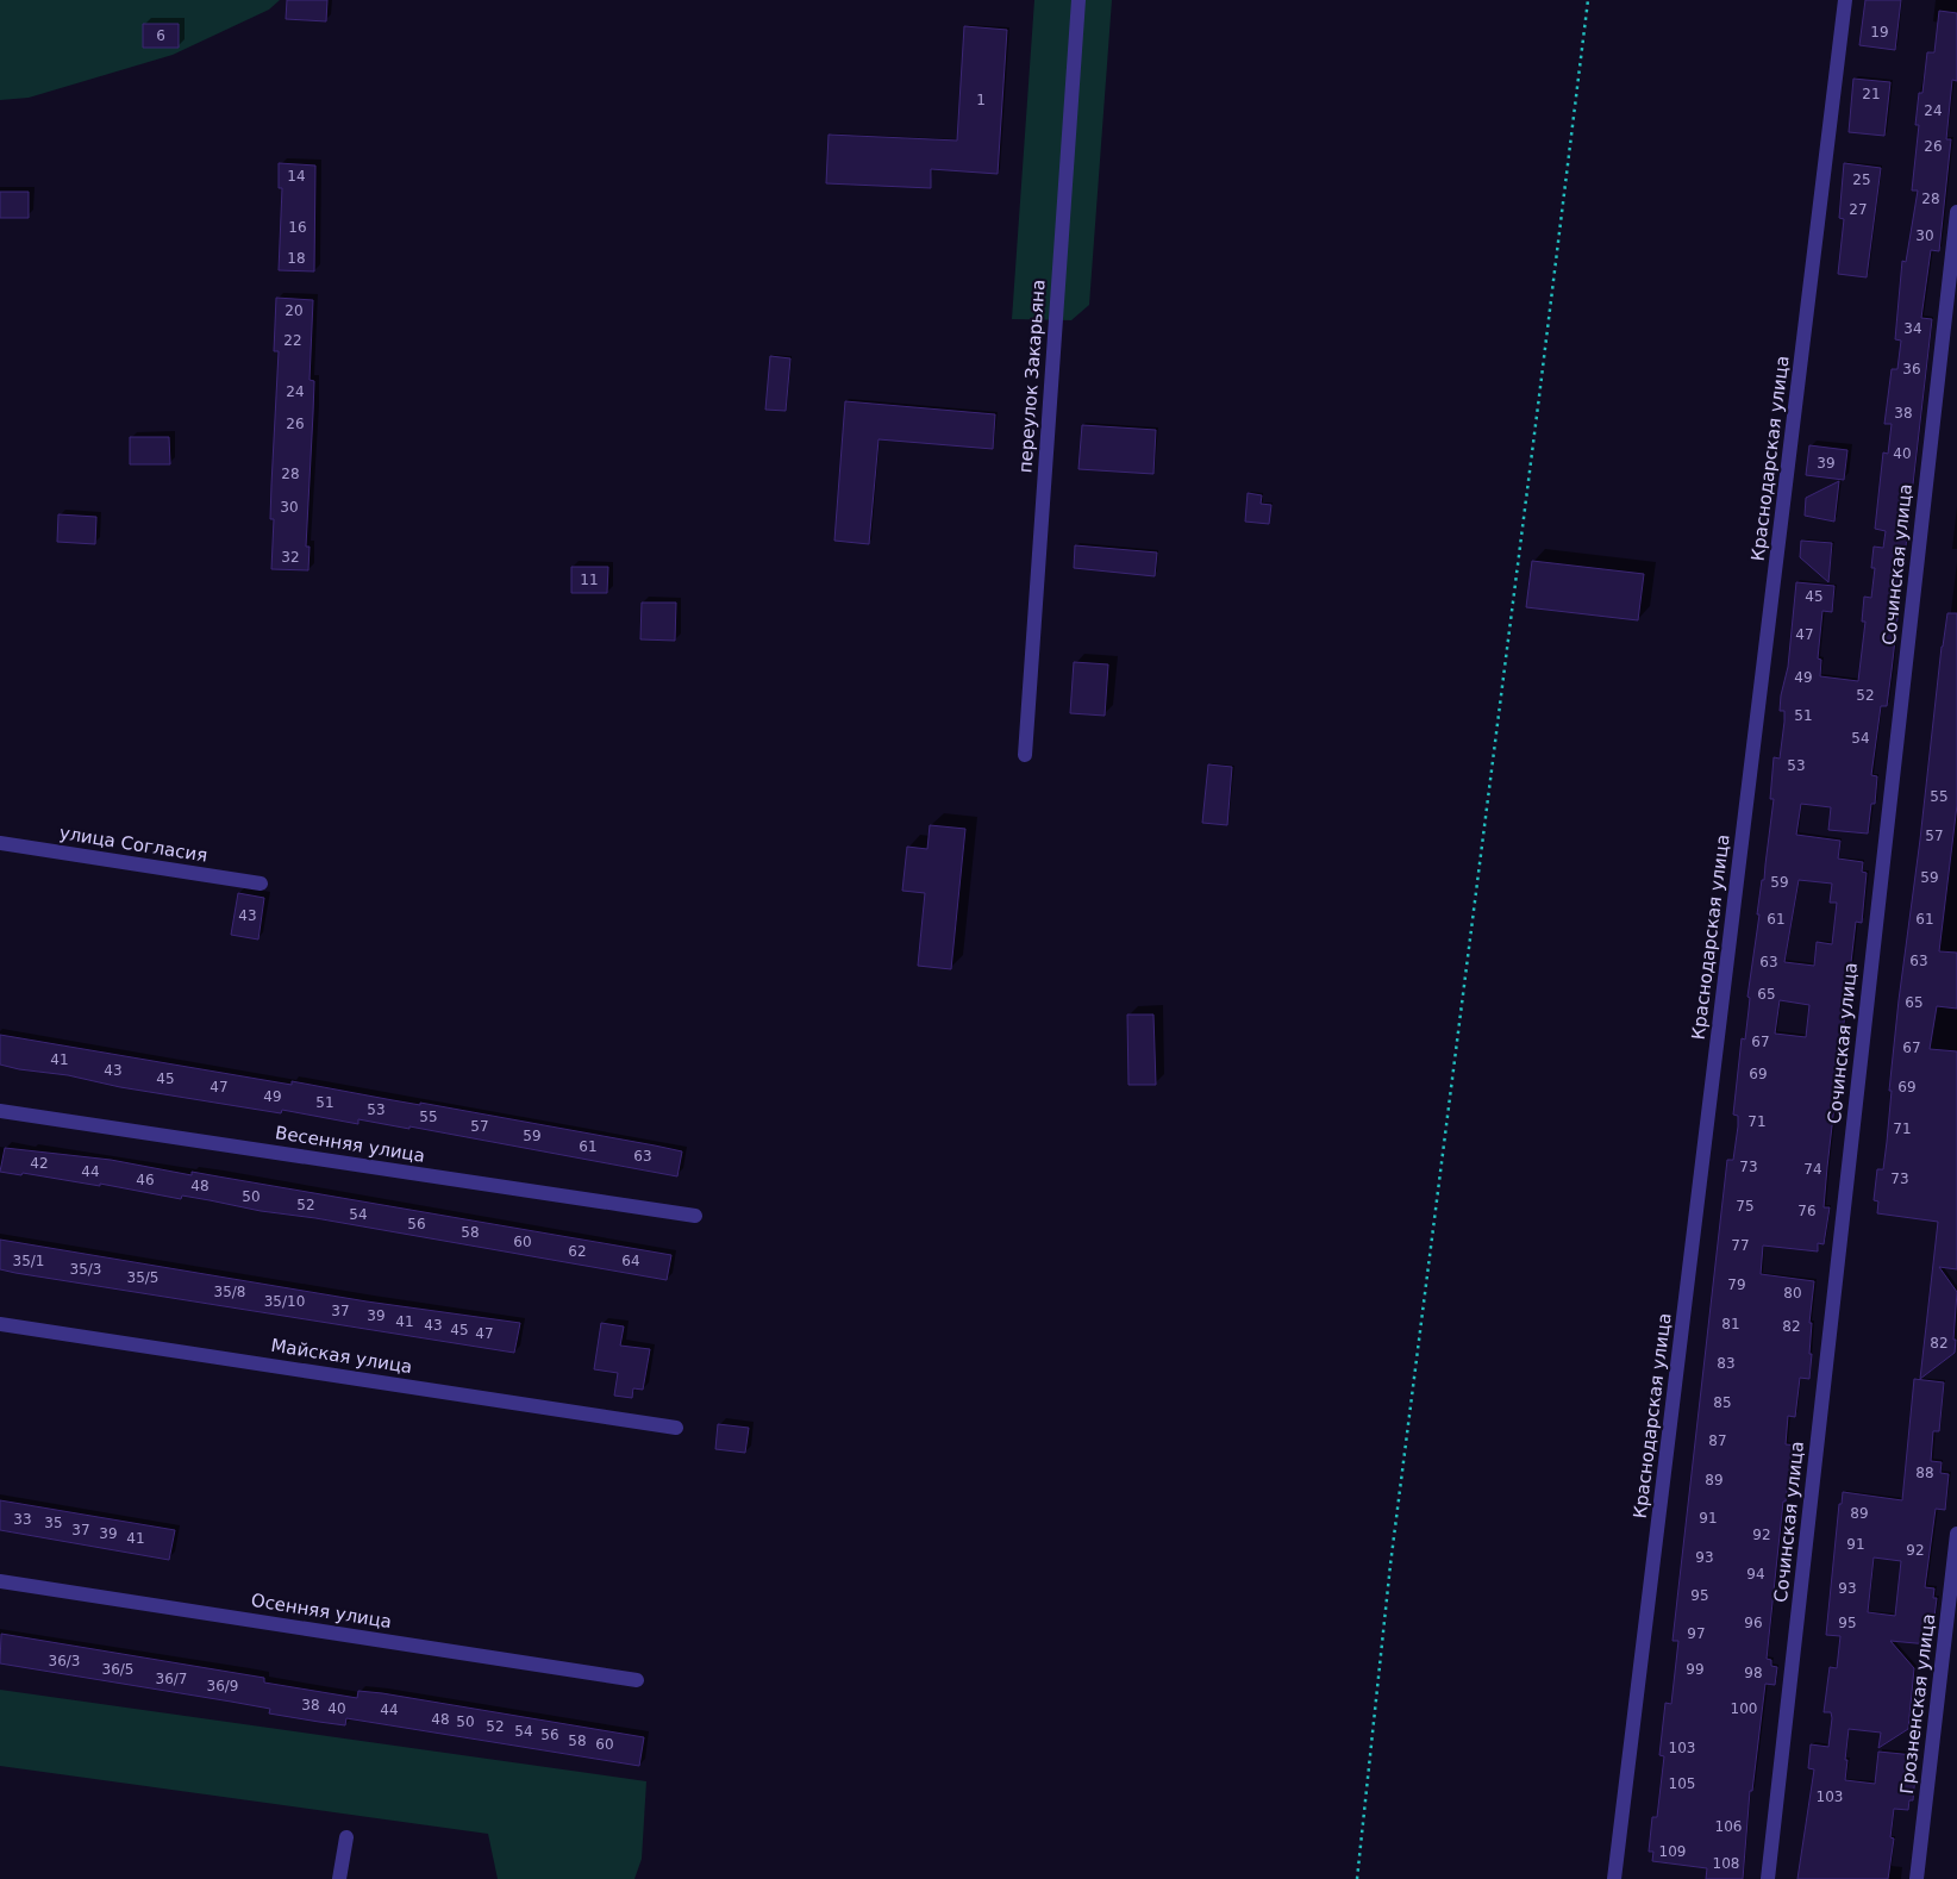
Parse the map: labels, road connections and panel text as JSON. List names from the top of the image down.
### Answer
{
  "streets": {
    "street": [
      "переулок Закарьяна",
      "Краснодарская улица",
      "Сочинская улица",
      "улица Согласия",
      "Весенняя улица",
      "Майская улица",
      "Осенняя улица",
      "Грозненская улица"
    ]
  },
  "house_numbers": [
    "19",
    "6",
    "21",
    "1",
    "24",
    "26",
    "14",
    "25",
    "28",
    "27",
    "16",
    "30",
    "18",
    "20",
    "34",
    "22",
    "36",
    "24",
    "38",
    "26",
    "40",
    "39",
    "28",
    "30",
    "32",
    "11",
    "45",
    "47",
    "49",
    "52",
    "51",
    "54",
    "53",
    "55",
    "57",
    "59",
    "59",
    "43",
    "61",
    "61",
    "63",
    "63",
    "65",
    "65",
    "67",
    "67",
    "41",
    "43",
    "69",
    "45",
    "47",
    "69",
    "49",
    "51",
    "53",
    "55",
    "71",
    "57",
    "71",
    "59",
    "61",
    "63",
    "42",
    "73",
    "74",
    "44",
    "73",
    "46",
    "48",
    "50",
    "52",
    "75",
    "76",
    "54",
    "56",
    "58",
    "60",
    "77",
    "62",
    "35/1",
    "64",
    "35/3",
    "35/5",
    "79",
    "35/8",
    "80",
    "35/10",
    "37",
    "39",
    "41",
    "81",
    "43",
    "82",
    "45",
    "47",
    "82",
    "83",
    "85",
    "87",
    "88",
    "89",
    "89",
    "91",
    "33",
    "35",
    "37",
    "39",
    "92",
    "41",
    "91",
    "92",
    "93",
    "94",
    "93",
    "95",
    "96",
    "95",
    "97",
    "36/3",
    "36/5",
    "99",
    "98",
    "36/7",
    "36/9",
    "38",
    "40",
    "100",
    "44",
    "48",
    "50",
    "52",
    "54",
    "56",
    "58",
    "60",
    "103",
    "105",
    "103",
    "106",
    "109",
    "108"
  ]
}
